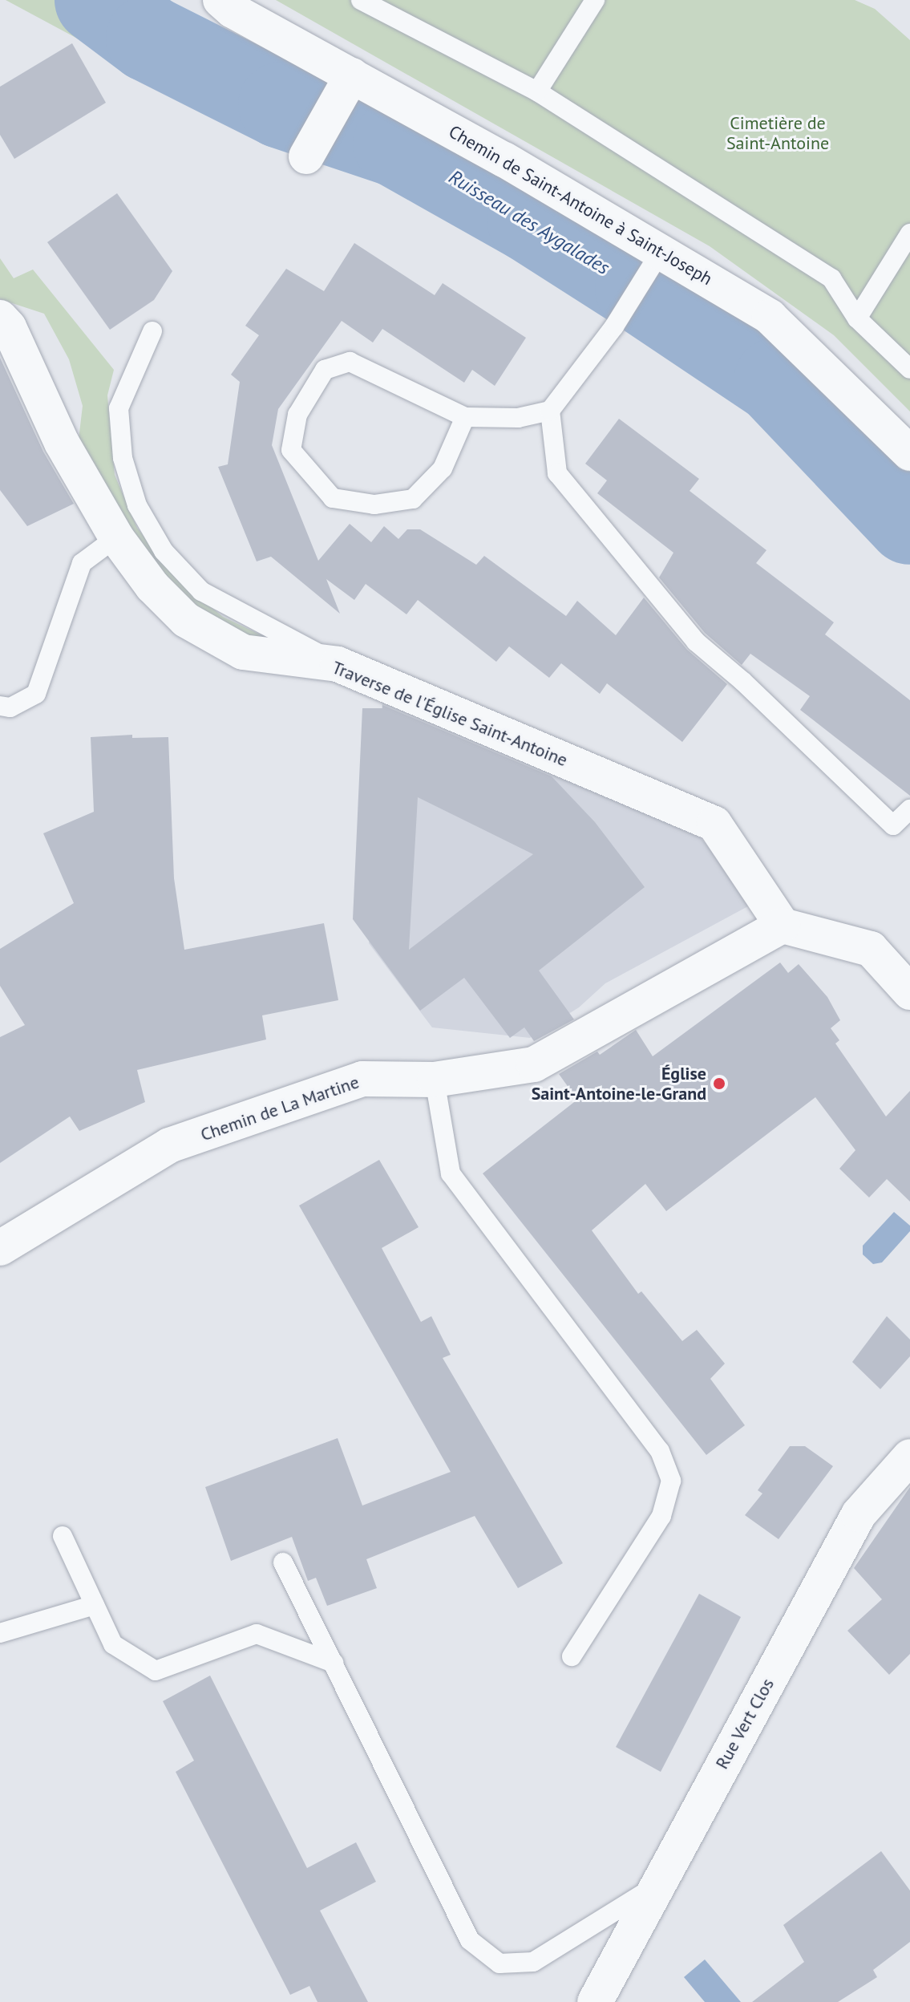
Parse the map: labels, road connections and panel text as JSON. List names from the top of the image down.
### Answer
{
  "streets": {
    "street": [
      "Chemin de Saint-Antoine à Saint-Joseph",
      "Traverse de l'Église Saint-Antoine",
      "Chemin de La Martine",
      "Rue Vert Clos"
    ]
  },
  "crossings": [
    ["Traverse de l'Église Saint-Antoine", "Chemin de La Martine"]
  ],
  "water": ["Ruisseau des Aygalades"],
  "parks": ["Cimetière de Saint-Antoine"],
  "places": ["Église Saint-Antoine-le-Grand"]
}
